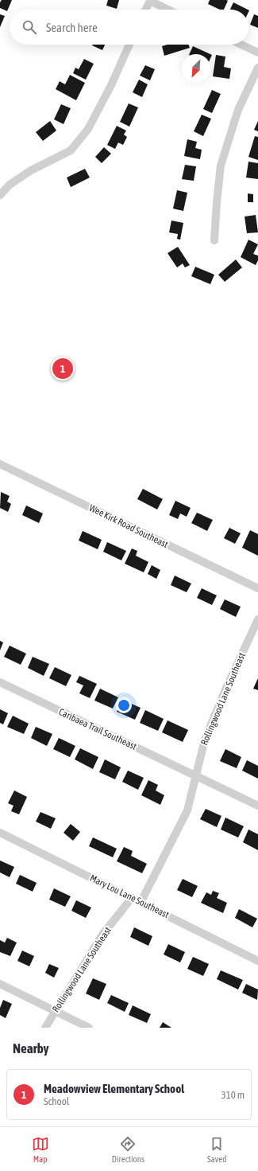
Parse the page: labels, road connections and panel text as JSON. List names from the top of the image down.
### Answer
{
  "streets": {
    "street": [
      "Wee Kirk Road Southeast",
      "Rollingwood Lane Southeast",
      "Caribaea Trail Southeast",
      "Mary Lou Lane Southeast"
    ]
  },
  "crossings": [
    ["Rollingwood Lane Southeast", "Caribaea Trail Southeast"],
    ["Rollingwood Lane Southeast", "Mary Lou Lane Southeast"]
  ],
  "north": "bottom left",
  "page": {
    "search": "Search here",
    "pins": "1",
    "heading": "Nearby",
    "list": [
      {
        "mark": "1",
        "name": "Meadowview Elementary School",
        "note": "School",
        "value": "310 m"
      }
    ],
    "nav": ["Map", "Directions", "Saved"]
  }
}
